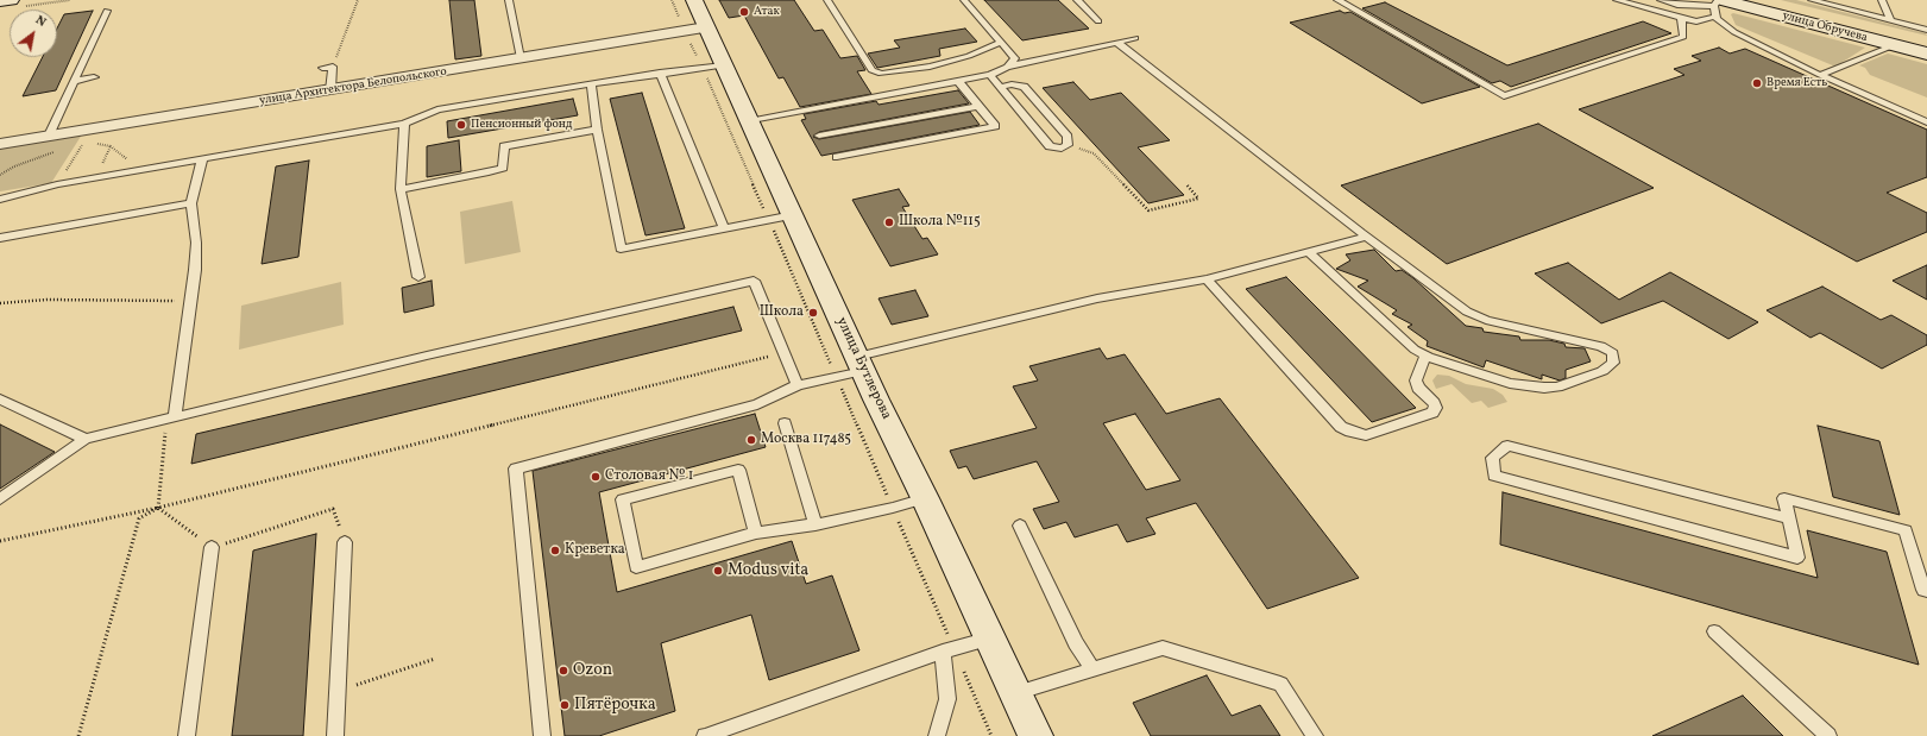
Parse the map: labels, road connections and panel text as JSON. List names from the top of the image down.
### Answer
{
  "streets": {
    "street": ["улица Обручева", "улица Архитектора Белопольского", "улица Бутлерова"]
  },
  "crossings": [
    ["улица Архитектора Белопольского", "улица Бутлерова"]
  ],
  "places": [
    "Атак",
    "Время Есть",
    "Пенсионный фонд",
    "Школа №115",
    "Школа",
    "Москва 117485",
    "Столовая № 1",
    "Креветка",
    "Modus vita",
    "Ozon",
    "Пятёрочка"
  ],
  "north": "top right"
}
